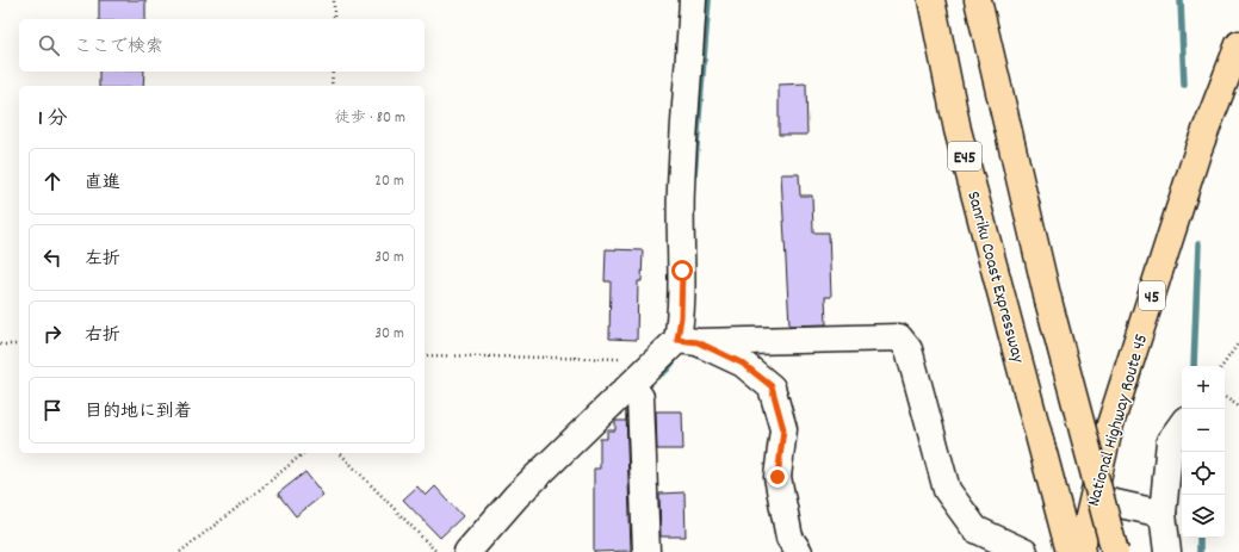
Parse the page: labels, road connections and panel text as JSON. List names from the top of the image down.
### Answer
{
  "streets": {
    "highway": [
      "E45",
      "Sanriku Coast Expressway",
      "45",
      "National Highway Route 45"
    ]
  },
  "page": {
    "search": "ここで検索",
    "heading": ["1 分", "徒歩 · 80 m"],
    "list": [
      ["直進", "20 m"],
      ["左折", "30 m"],
      ["右折", "30 m"],
      "目的地に到着"
    ],
    "map_buttons": ["+", "−"]
  }
}
